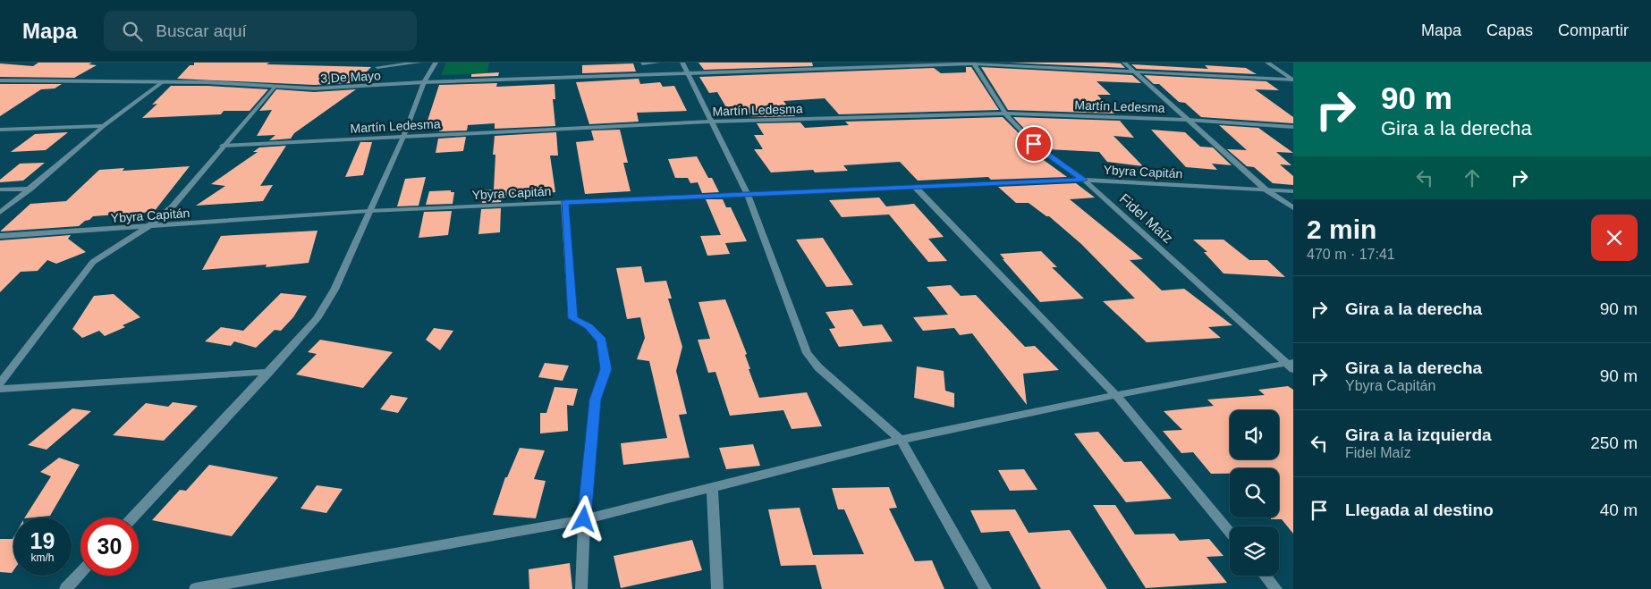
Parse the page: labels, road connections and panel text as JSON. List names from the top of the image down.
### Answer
{
  "streets": {
    "street": [
      "3 De Mayo",
      "Martín Ledesma",
      "Ybyra Capitán",
      "Fidel Maíz"
    ]
  },
  "crossings": [
    ["3 De Mayo", "Fidel Maíz"],
    ["Martín Ledesma", "Fidel Maíz"],
    ["Ybyra Capitán", "Fidel Maíz"]
  ],
  "page": {
    "header": "Mapa",
    "search": "Buscar aquí",
    "nav": ["Mapa", "Capas", "Compartir"],
    "turn": ["90 m", "Gira a la derecha"],
    "heading": ["2 min", "470 m · 17:41"],
    "list": [
      {
        "name": "Gira a la derecha",
        "value": "90 m"
      },
      {
        "name": "Gira a la derecha",
        "note": "Ybyra Capitán",
        "value": "90 m"
      },
      {
        "name": "Gira a la izquierda",
        "note": "Fidel Maíz",
        "value": "250 m"
      },
      {
        "name": "Llegada al destino",
        "value": "40 m"
      }
    ],
    "speed": "19 km/h",
    "limit": "30"
  }
}
